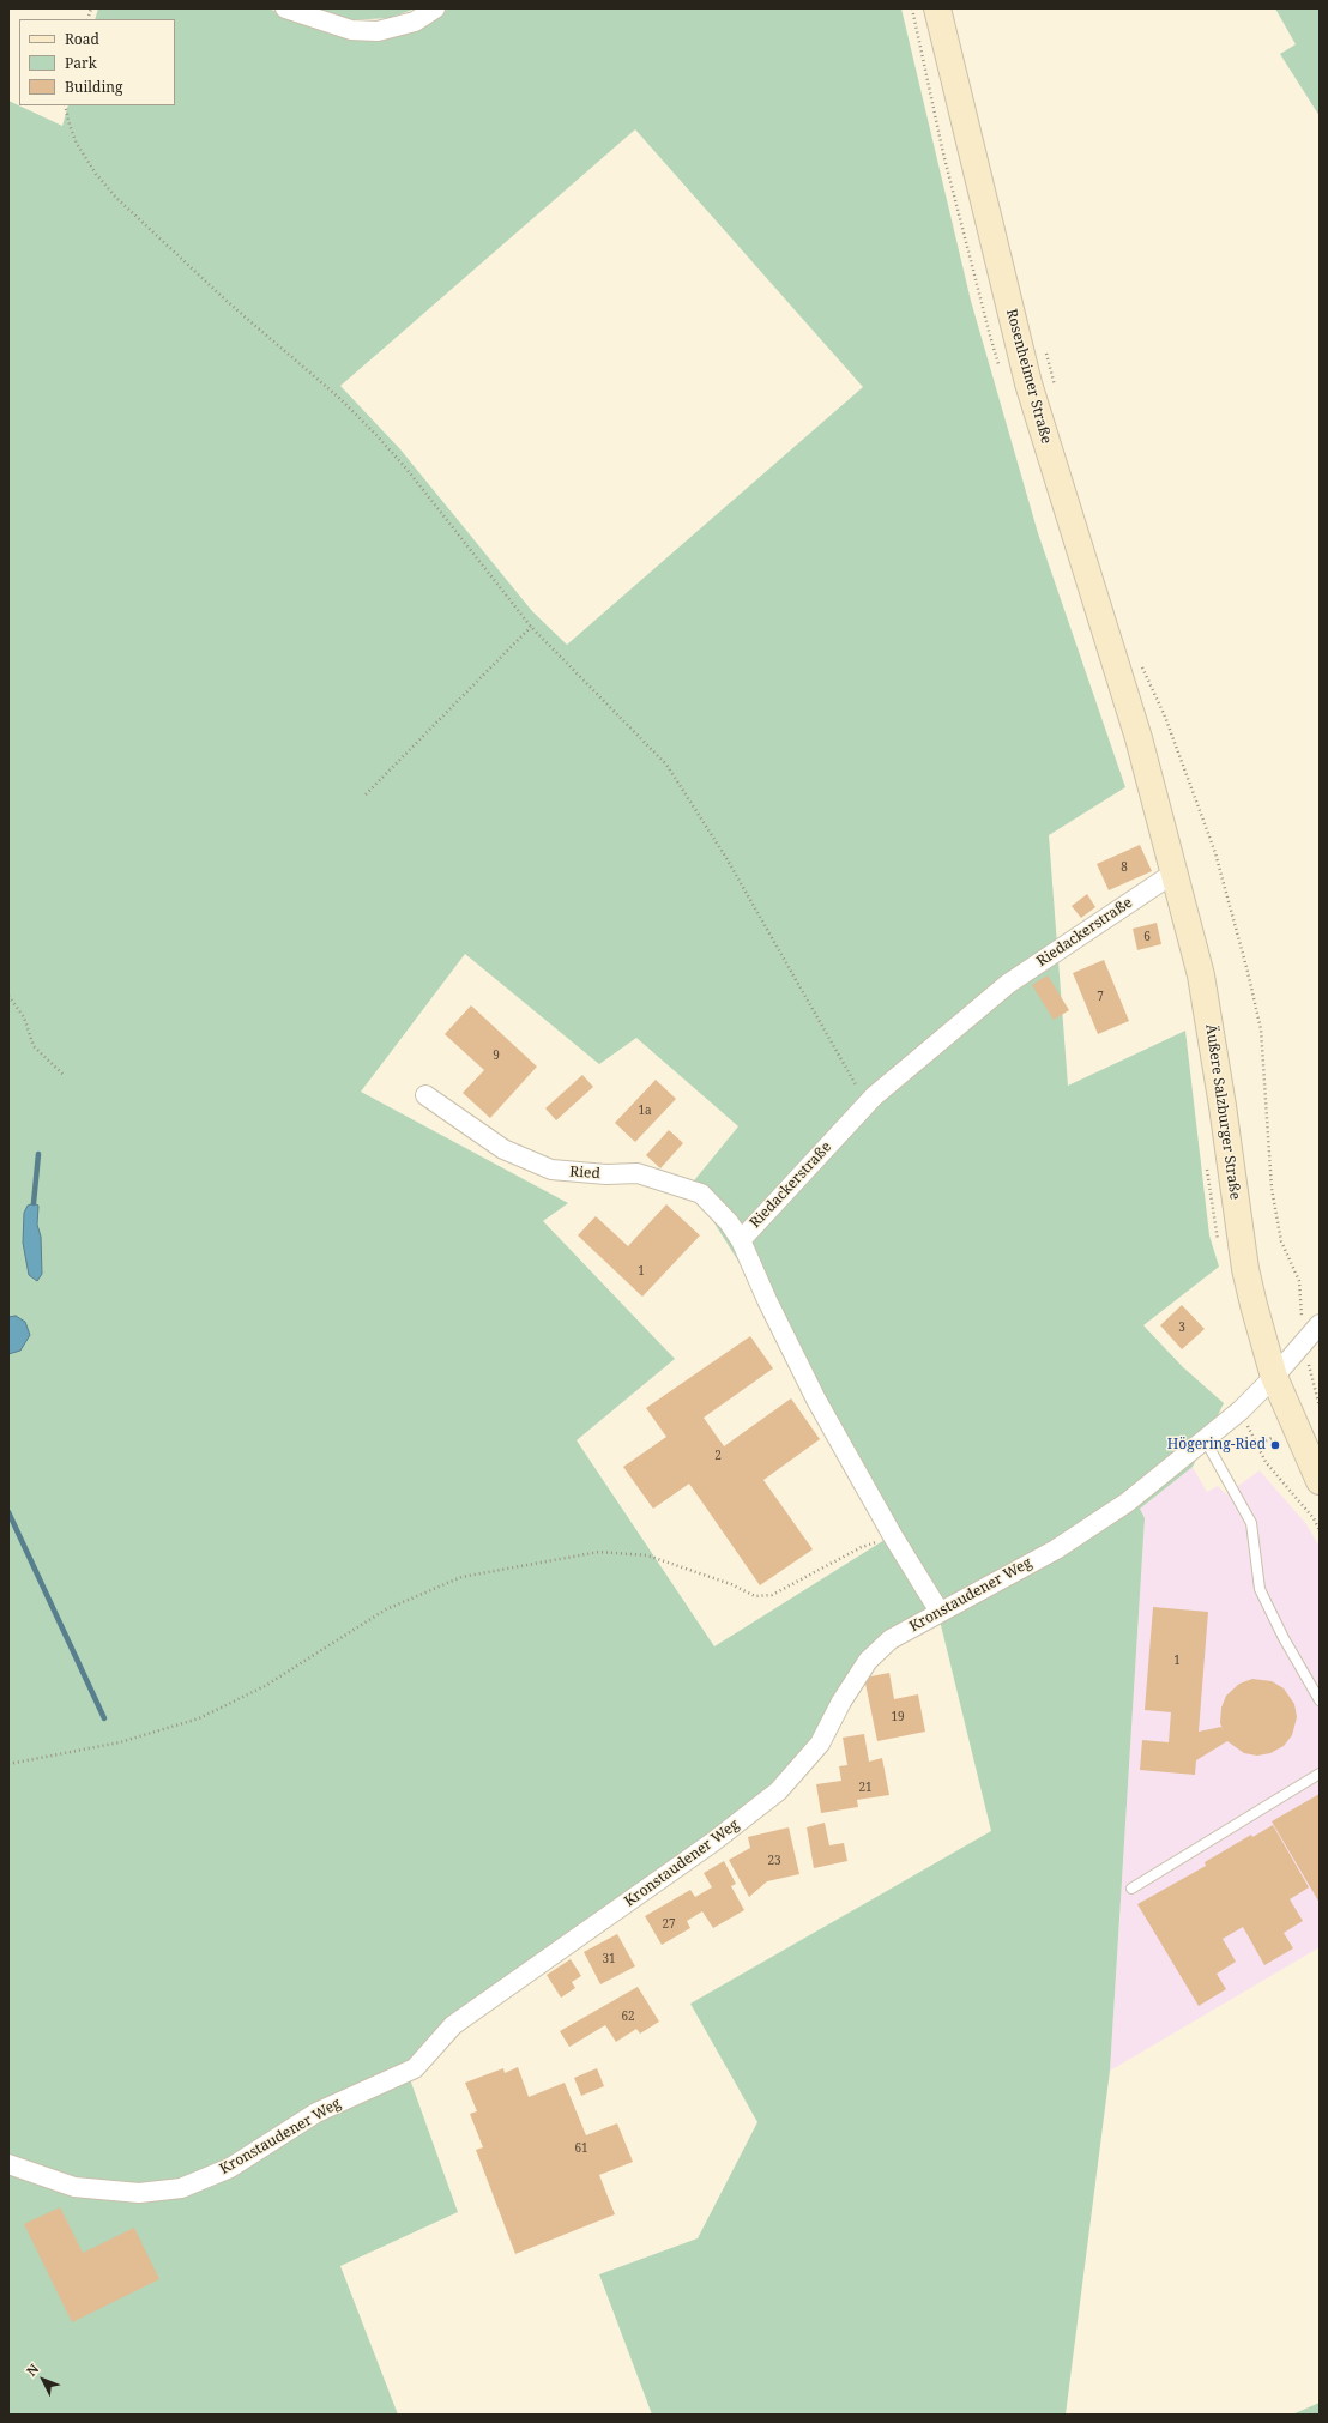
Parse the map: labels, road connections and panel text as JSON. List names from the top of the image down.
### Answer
{
  "streets": {
    "main road": ["Rosenheimer Straße", "Äußere Salzburger Straße"],
    "street": ["Riedackerstraße", "Ried", "Kronstaudener Weg"]
  },
  "crossings": [
    ["Rosenheimer Straße", "Äußere Salzburger Straße"],
    ["Riedackerstraße", "Äußere Salzburger Straße"],
    ["Riedackerstraße", "Ried"],
    ["Riedackerstraße", "Kronstaudener Weg"],
    ["Äußere Salzburger Straße", "Kronstaudener Weg"]
  ],
  "places": ["Högering-Ried"],
  "house_numbers": [
    "8",
    "6",
    "7",
    "9",
    "1a",
    "1",
    "3",
    "2",
    "1",
    "19",
    "21",
    "23",
    "27",
    "31",
    "62",
    "61"
  ],
  "legend": ["Road", "Park", "Building"],
  "north": "top left"
}
